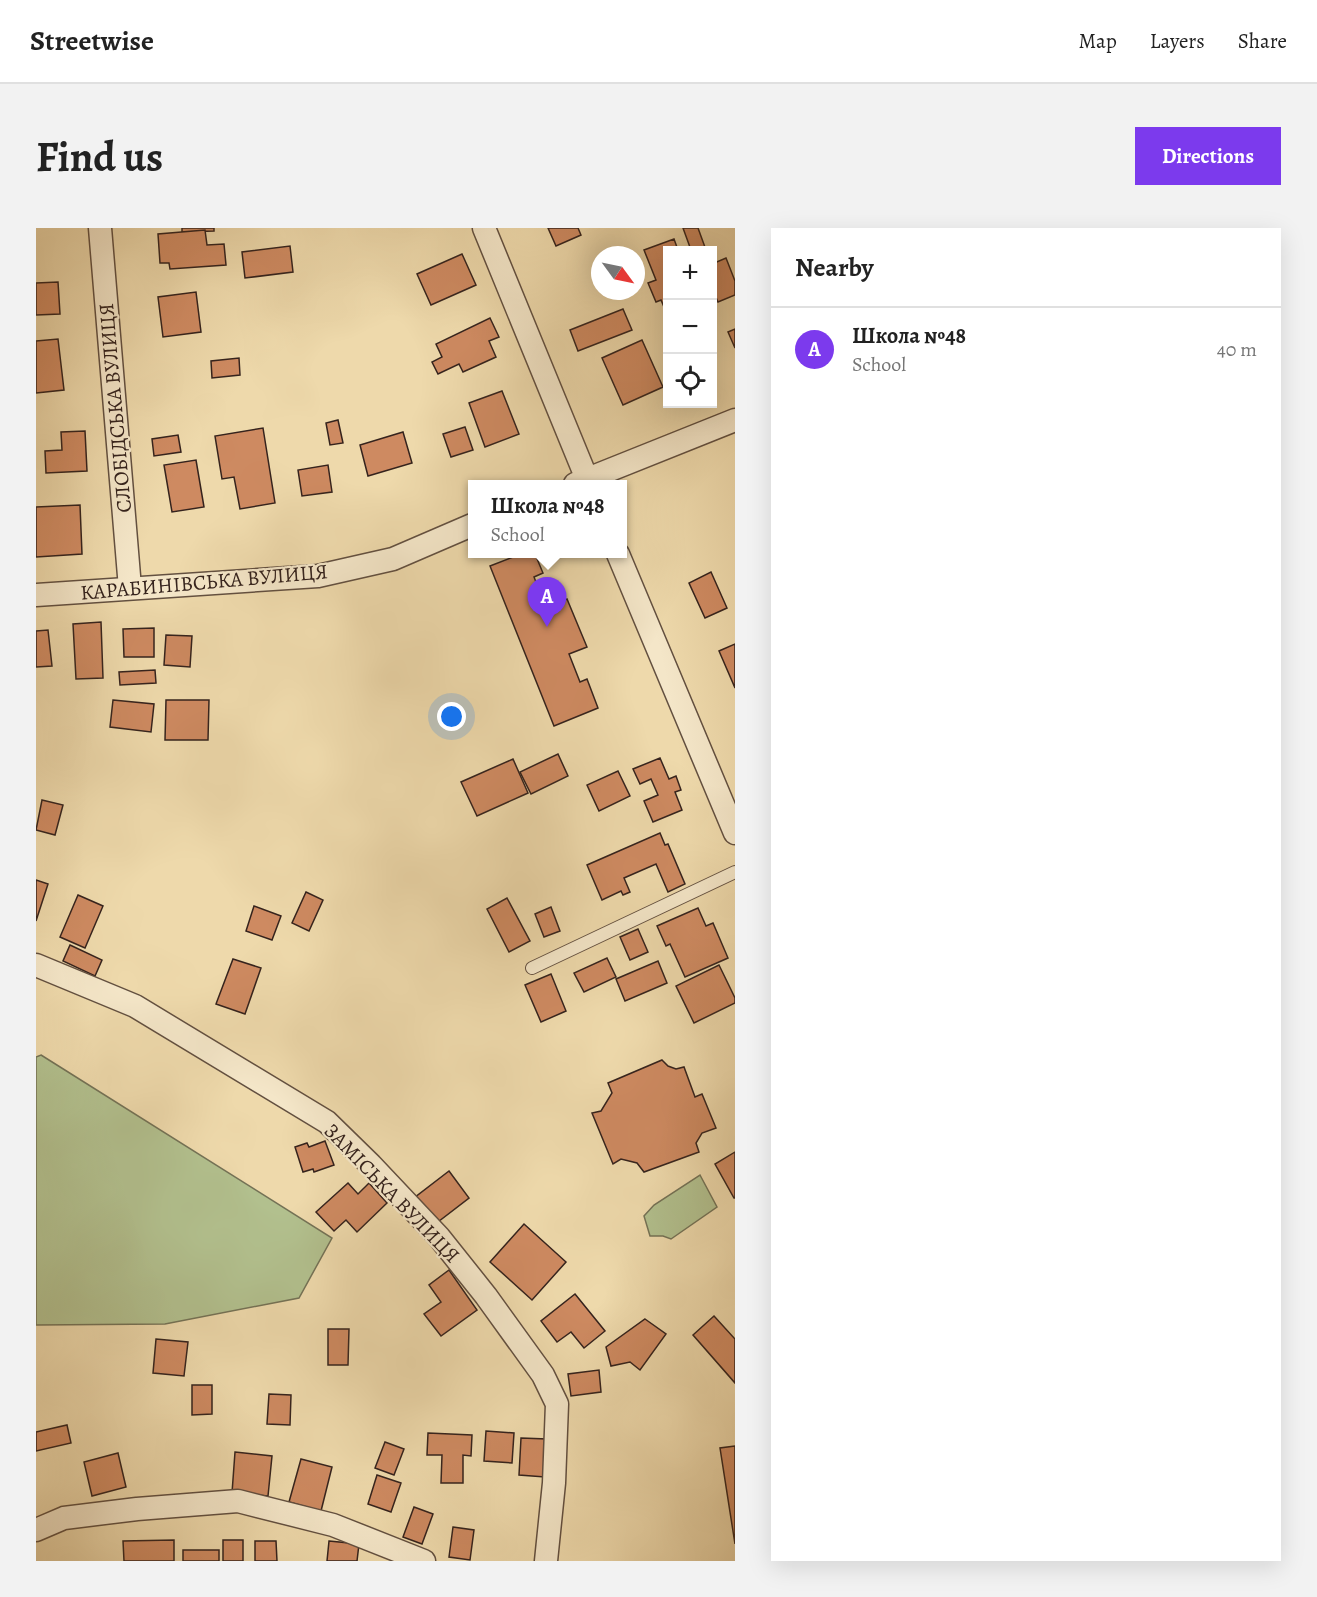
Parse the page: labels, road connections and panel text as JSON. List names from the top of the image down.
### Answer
{
  "streets": {
    "street": ["СЛОБІДСЬКА ВУЛИЦЯ", "КАРАБИНІВСЬКА ВУЛИЦЯ", "ЗАМІСЬКА ВУЛИЦЯ"]
  },
  "crossings": [
    ["СЛОБІДСЬКА ВУЛИЦЯ", "КАРАБИНІВСЬКА ВУЛИЦЯ"]
  ],
  "north": "bottom right",
  "page": {
    "header": "Streetwise",
    "nav": ["Map", "Layers", "Share"],
    "buttons": "Directions",
    "title": "Find us",
    "heading": "Nearby",
    "map_buttons": ["+", "−"],
    "list": [
      {
        "mark": "A",
        "name": "Школа №48",
        "note": "School",
        "value": "40 m"
      }
    ],
    "popup": ["Школа №48", "School"],
    "pins": "A"
  }
}
